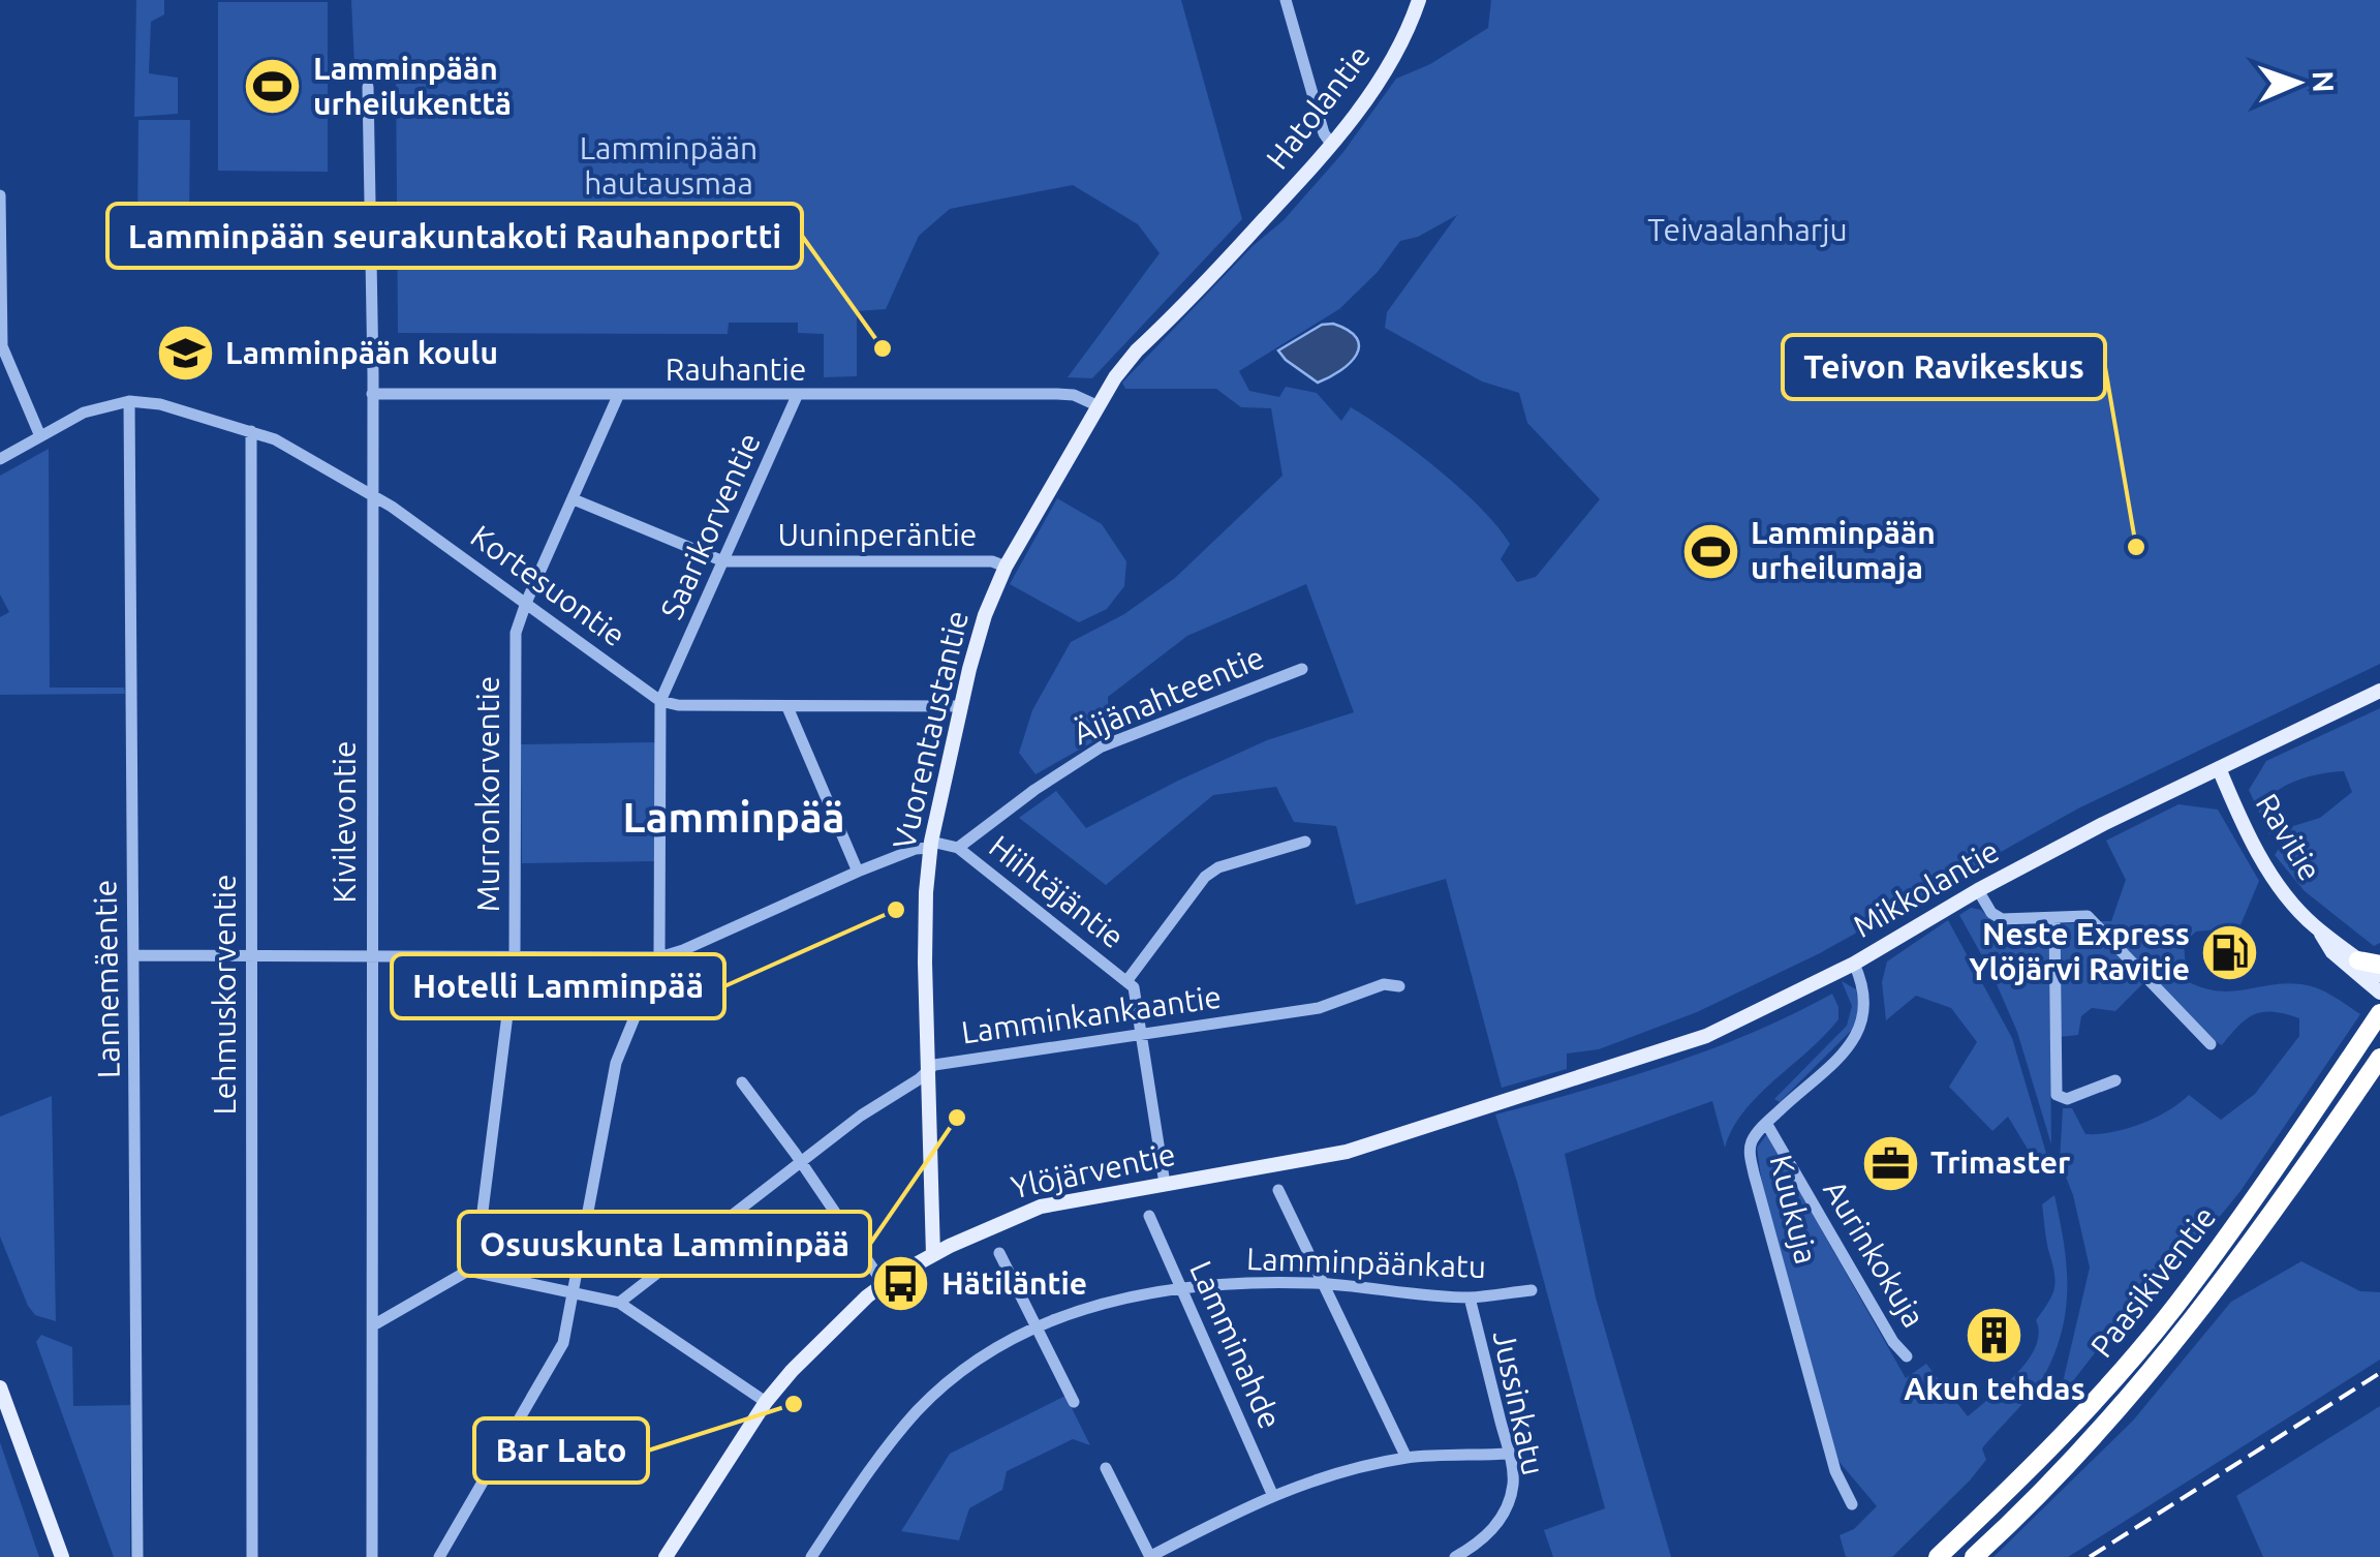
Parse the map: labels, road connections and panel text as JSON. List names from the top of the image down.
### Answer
{
  "streets": {
    "highway": ["Paasikiventie"],
    "main road": [
      "Hatolantie",
      "Vuorentaustantie",
      "Ravitie",
      "Mikkolantie",
      "Ylöjärventie"
    ],
    "street": [
      "Rauhantie",
      "Saarikorventie",
      "Uuninperäntie",
      "Kortesuontie",
      "Äijänahteentie",
      "Murronkorventie",
      "Kivilevontie",
      "Hiihtäjäntie",
      "Lannemäentie",
      "Lehmuskorventie",
      "Lamminkankaantie",
      "Kuukuja",
      "Aurinkokuja",
      "Lamminpäänkatu",
      "Lamminahde",
      "Jussinkatu"
    ]
  },
  "crossings": [
    ["Hatolantie", "Vuorentaustantie"],
    ["Rauhantie", "Saarikorventie"],
    ["Rauhantie", "Vuorentaustantie"],
    ["Rauhantie", "Murronkorventie"],
    ["Rauhantie", "Kivilevontie"],
    ["Saarikorventie", "Uuninperäntie"],
    ["Saarikorventie", "Kortesuontie"],
    ["Uuninperäntie", "Vuorentaustantie"],
    ["Uuninperäntie", "Murronkorventie"],
    ["Kortesuontie", "Murronkorventie"],
    ["Kortesuontie", "Kivilevontie"],
    ["Kortesuontie", "Lannemäentie"],
    ["Kortesuontie", "Lehmuskorventie"],
    ["Äijänahteentie", "Hiihtäjäntie"],
    ["Vuorentaustantie", "Hiihtäjäntie"],
    ["Vuorentaustantie", "Lamminkankaantie"],
    ["Vuorentaustantie", "Ylöjärventie"],
    ["Ravitie", "Mikkolantie"],
    ["Mikkolantie", "Ylöjärventie"],
    ["Mikkolantie", "Kuukuja"],
    ["Hiihtäjäntie", "Lamminkankaantie"],
    ["Hiihtäjäntie", "Ylöjärventie"],
    ["Kuukuja", "Aurinkokuja"],
    ["Lamminpäänkatu", "Lamminahde"],
    ["Lamminpäänkatu", "Jussinkatu"]
  ],
  "districts": ["Lamminpää"],
  "parks": ["Lamminpään hautausmaa", "Teivaalanharju"],
  "places": {
    "sports": ["Lamminpään urheilukenttä", "Lamminpään urheilumaja"],
    "other": [
      "Lamminpään seurakuntakoti Rauhanportti",
      "Teivon Ravikeskus",
      "Hotelli Lamminpää",
      "Osuuskunta Lamminpää",
      "Bar Lato"
    ],
    "school or university": ["Lamminpään koulu"],
    "fuel station": ["Neste Express Ylöjärvi Ravitie"],
    "office": ["Trimaster"],
    "bus stop": ["Hätiläntie"],
    "building": ["Akun tehdas"]
  },
  "north": "right"
}
